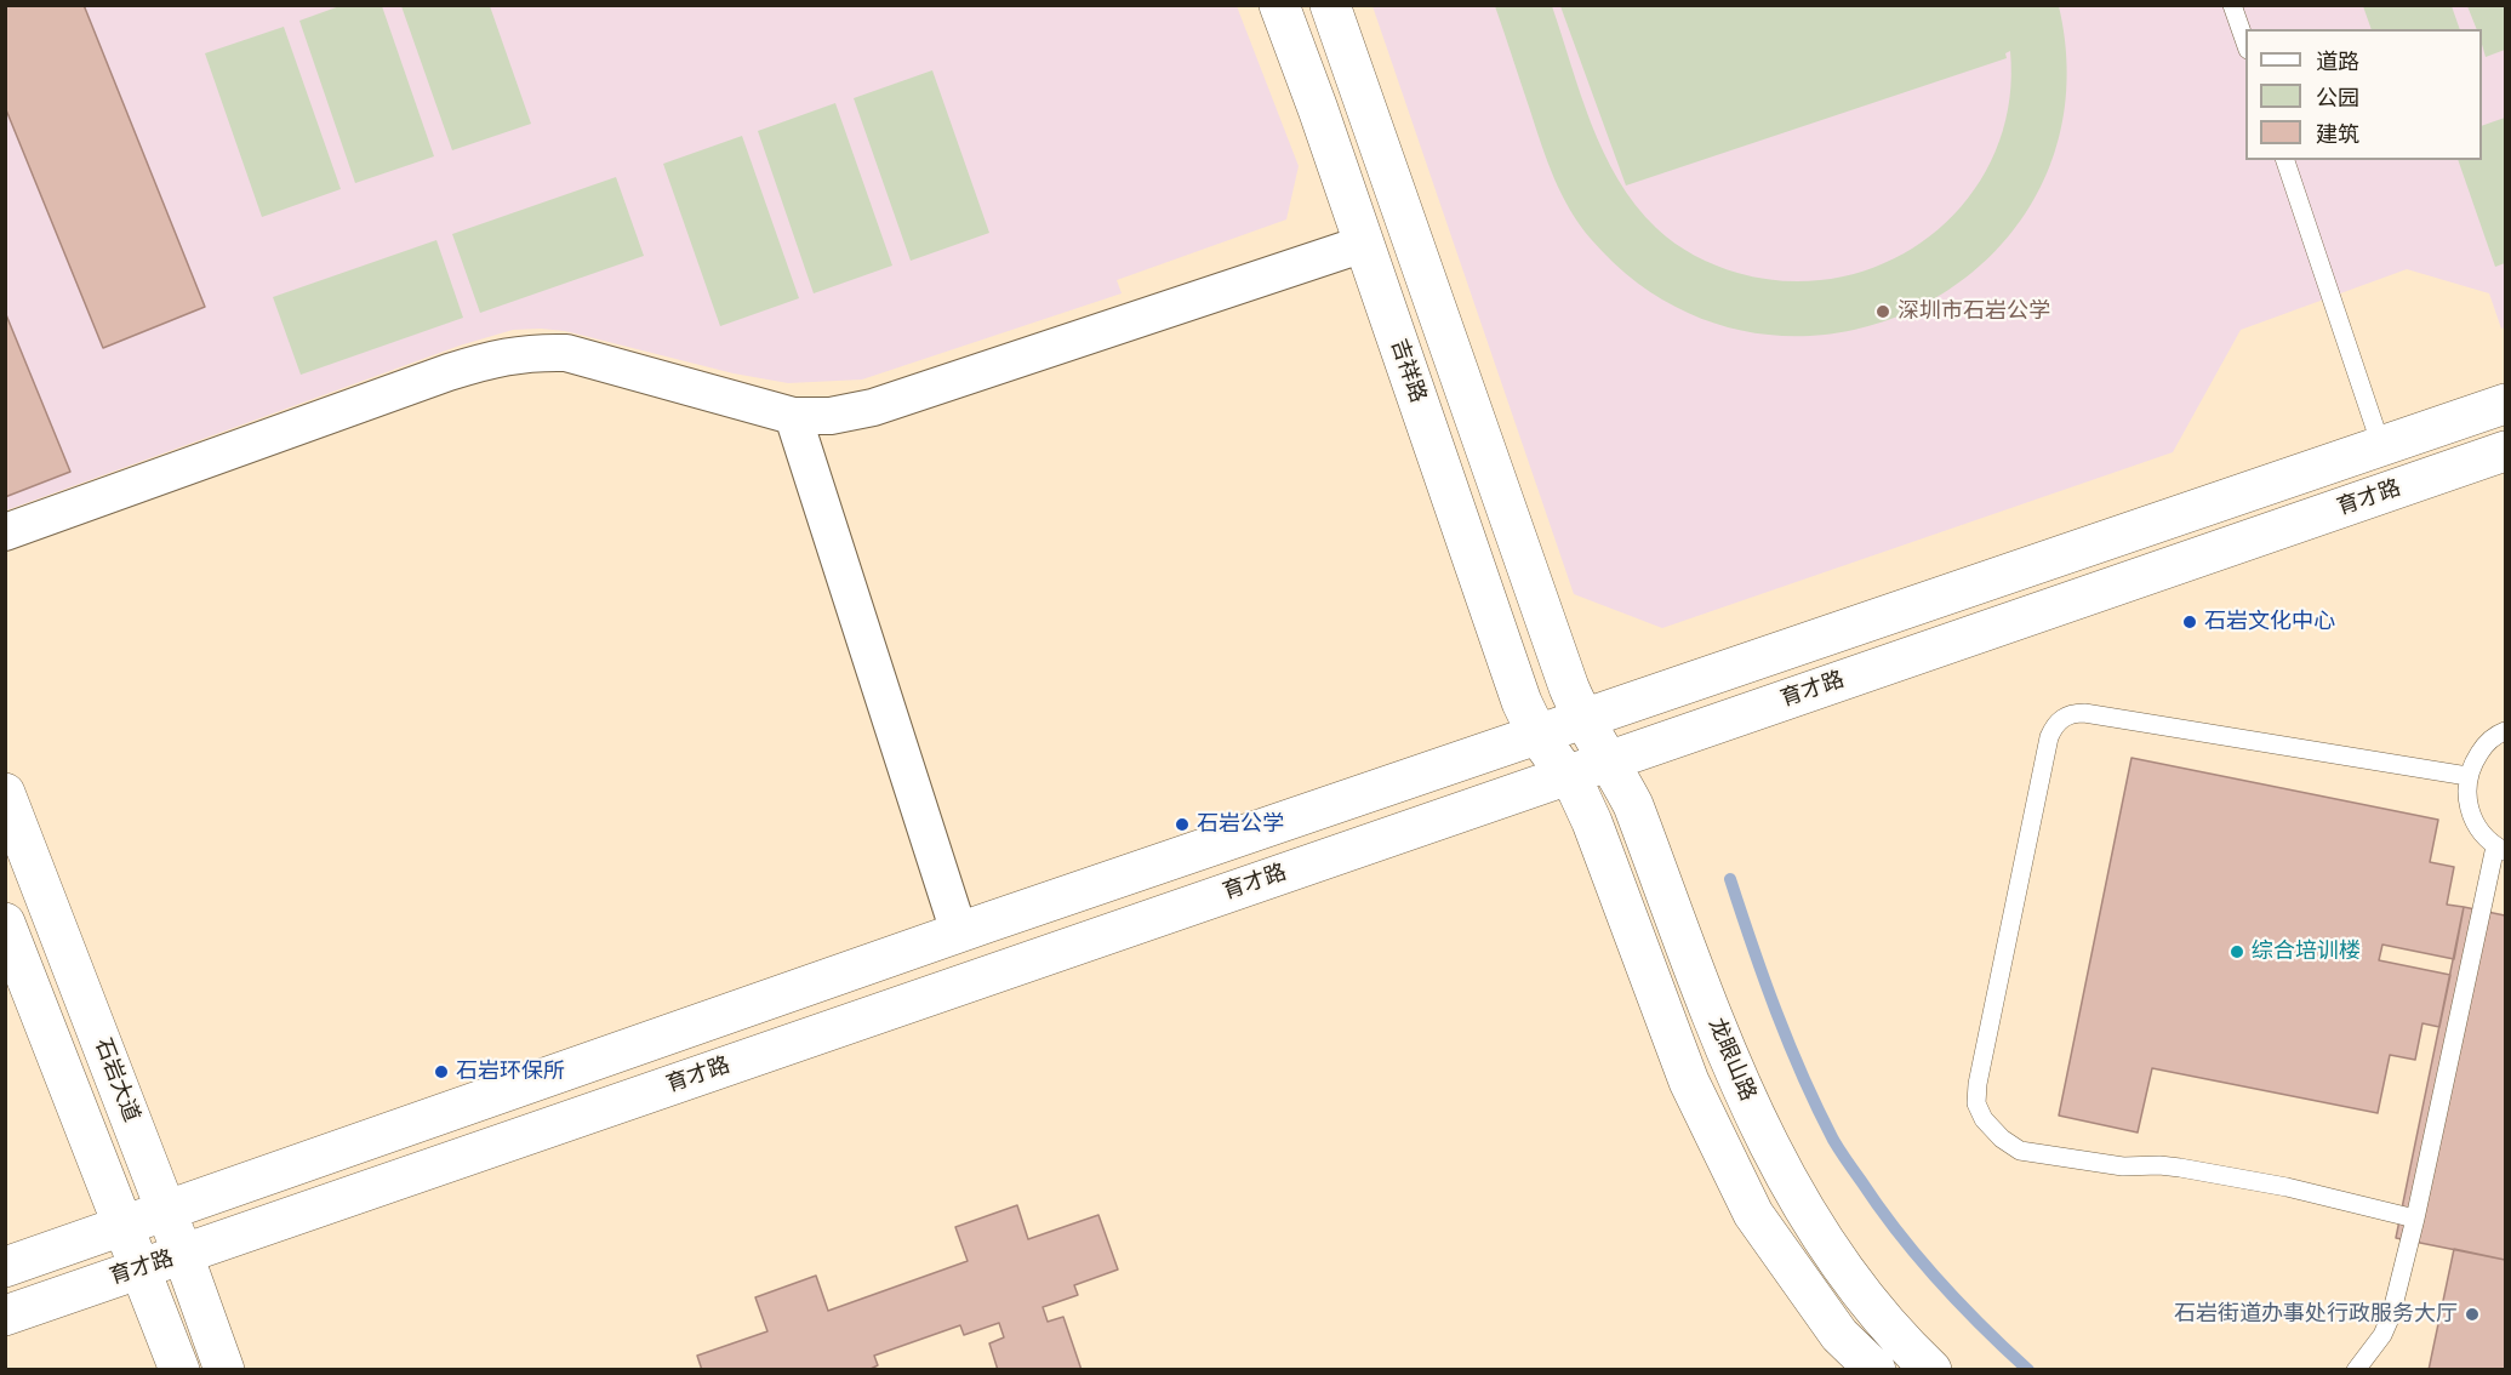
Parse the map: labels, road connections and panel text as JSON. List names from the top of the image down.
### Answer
{
  "streets": {
    "street": [
      "吉祥路",
      "育才路",
      "龙眼山路",
      "石岩大道"
    ]
  },
  "crossings": [
    ["吉祥路", "育才路"],
    ["吉祥路", "龙眼山路"],
    ["育才路", "龙眼山路"],
    ["育才路", "石岩大道"]
  ],
  "places": [
    "深圳市石岩公学",
    "石岩文化中心",
    "石岩公学",
    "综合培训楼",
    "石岩环保所",
    "石岩街道办事处行政服务大厅"
  ],
  "legend": ["道路", "公园", "建筑"]
}
